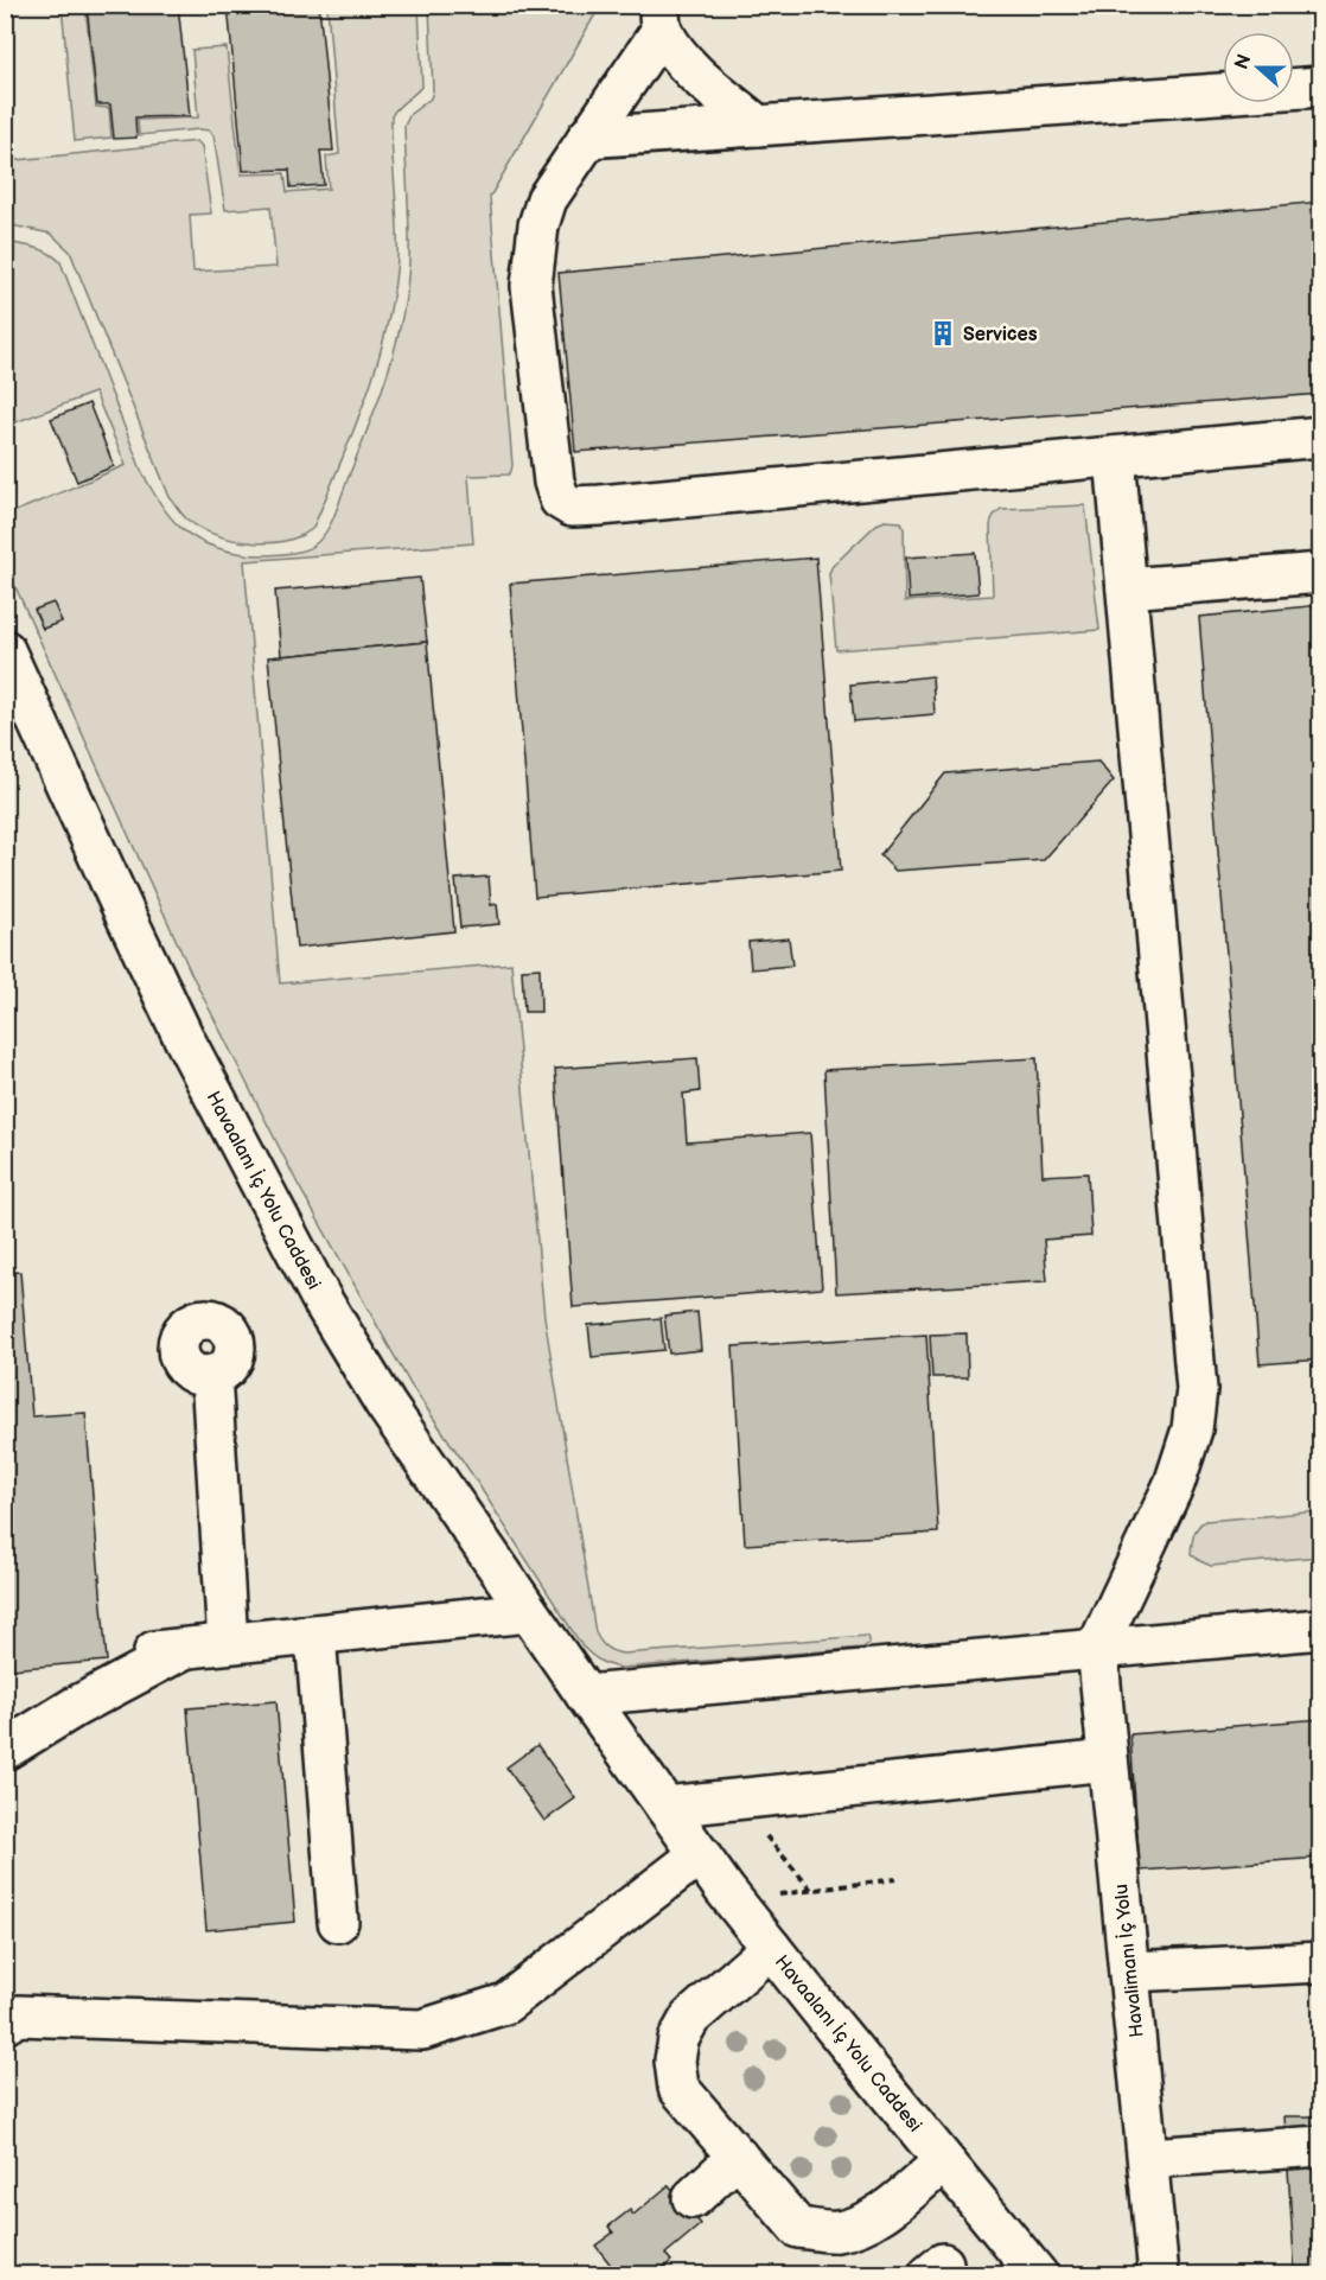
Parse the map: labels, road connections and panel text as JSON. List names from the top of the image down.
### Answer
{
  "streets": {
    "street": ["Havaalanı İç Yolu Caddesi", "Havalimanı İç Yolu"]
  },
  "places": {
    "building": ["Services"]
  },
  "north": "left"
}
